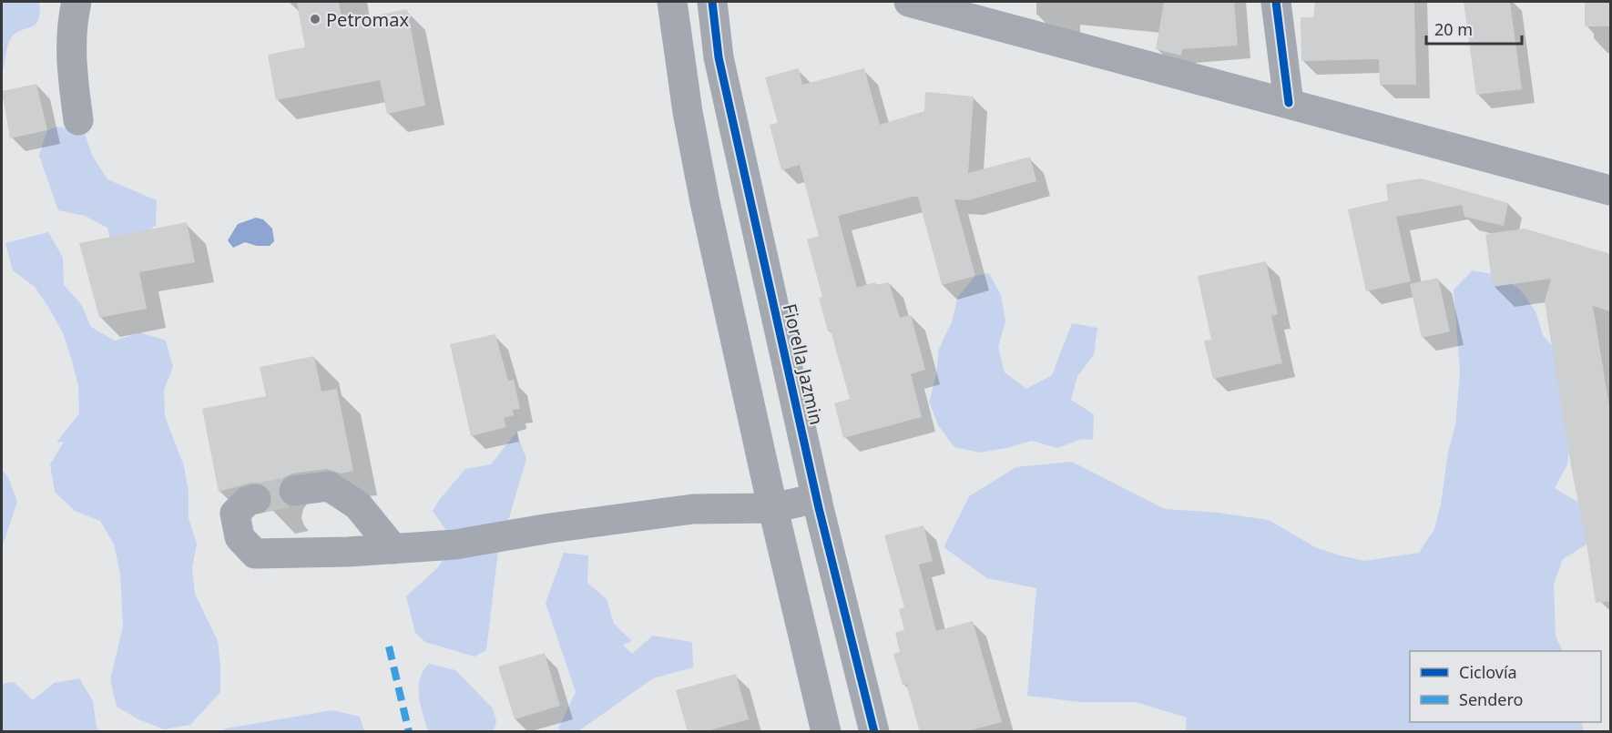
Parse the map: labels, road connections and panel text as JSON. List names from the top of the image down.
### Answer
{
  "streets": {
    "street": ["Fiorella Jazmin"]
  },
  "places": ["Petromax"],
  "legend": ["Ciclovía", "Sendero"],
  "scale_bar": "20 m"
}
